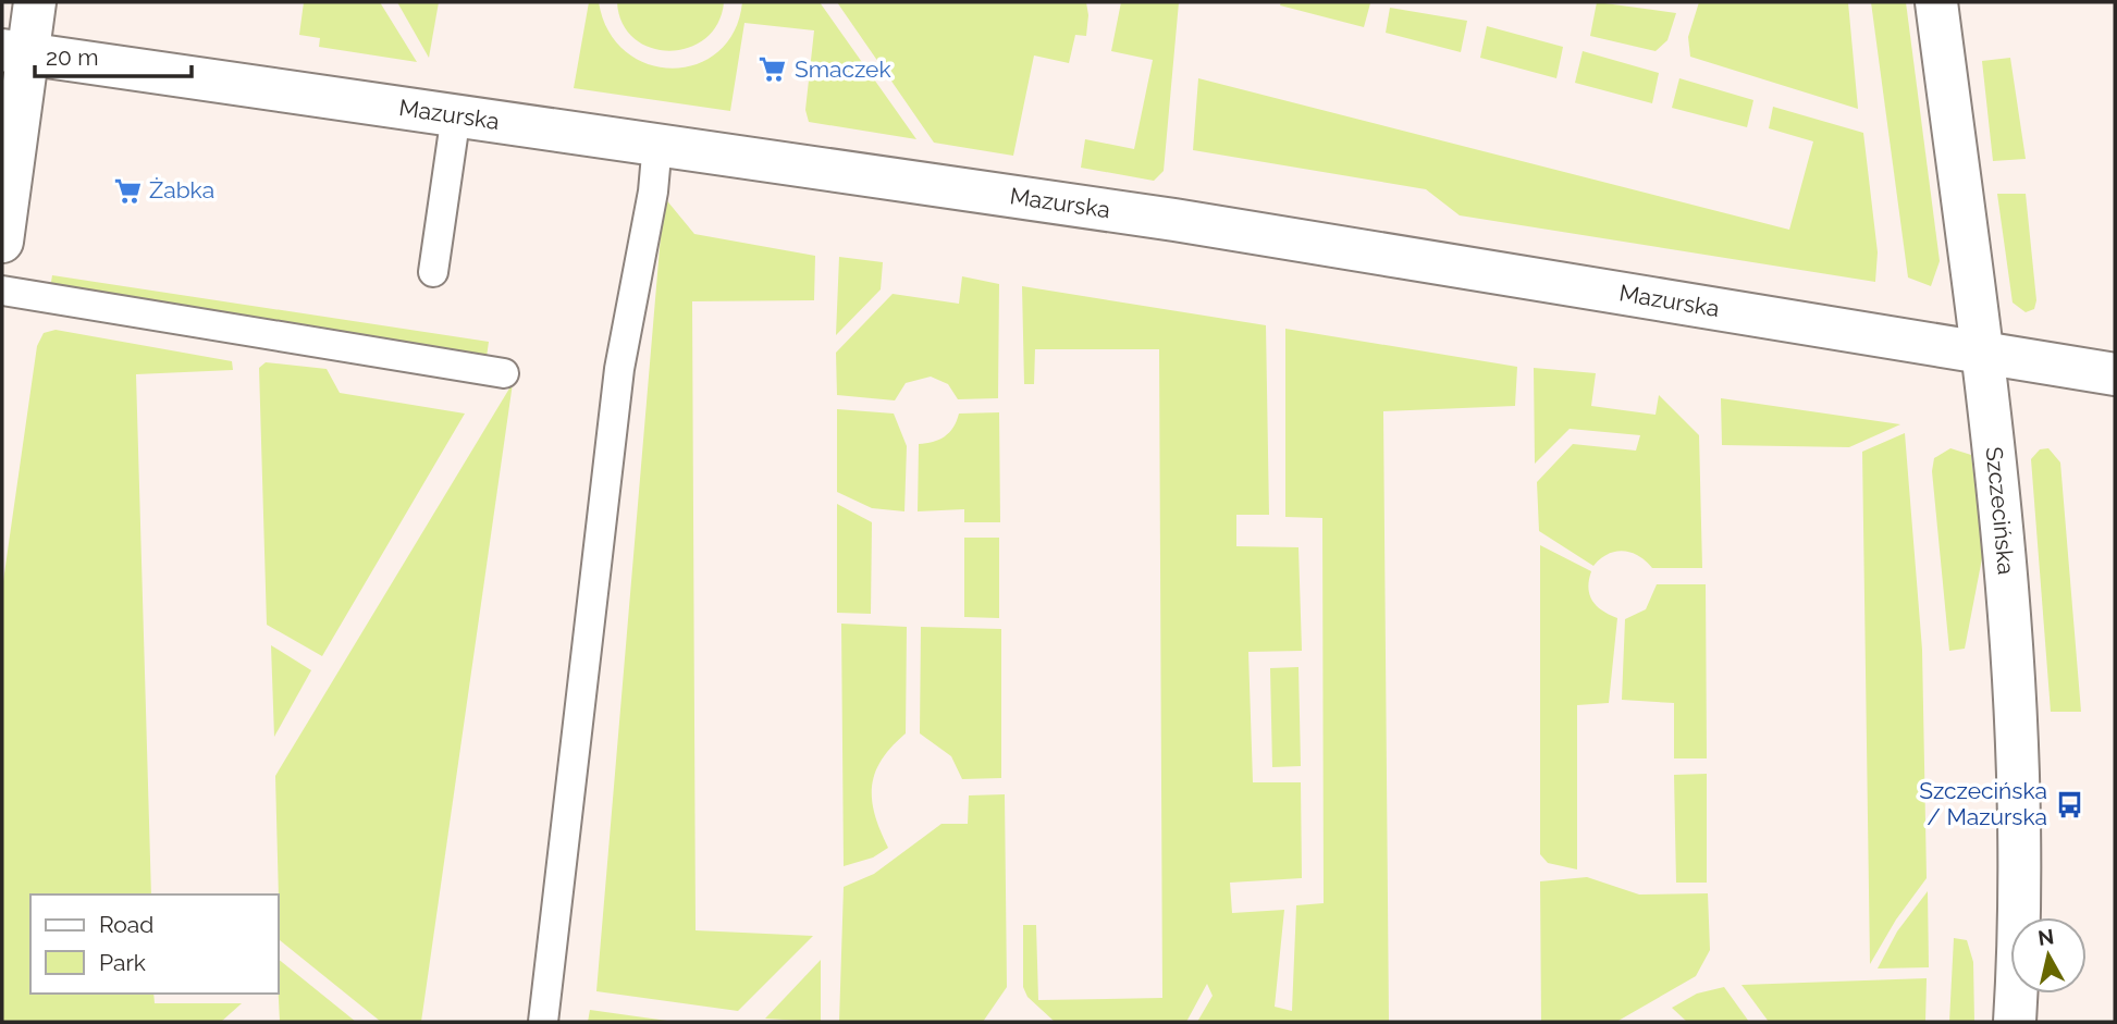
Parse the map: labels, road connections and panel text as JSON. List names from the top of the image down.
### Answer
{
  "streets": {
    "street": ["Mazurska", "Szczecińska"]
  },
  "crossings": [
    ["Mazurska", "Szczecińska"]
  ],
  "places": {
    "supermarket": ["Smaczek", "Żabka"],
    "bus stop": ["Szczecińska / Mazurska"]
  },
  "legend": ["Road", "Park"],
  "scale_bar": "20 m",
  "north": "top"
}
